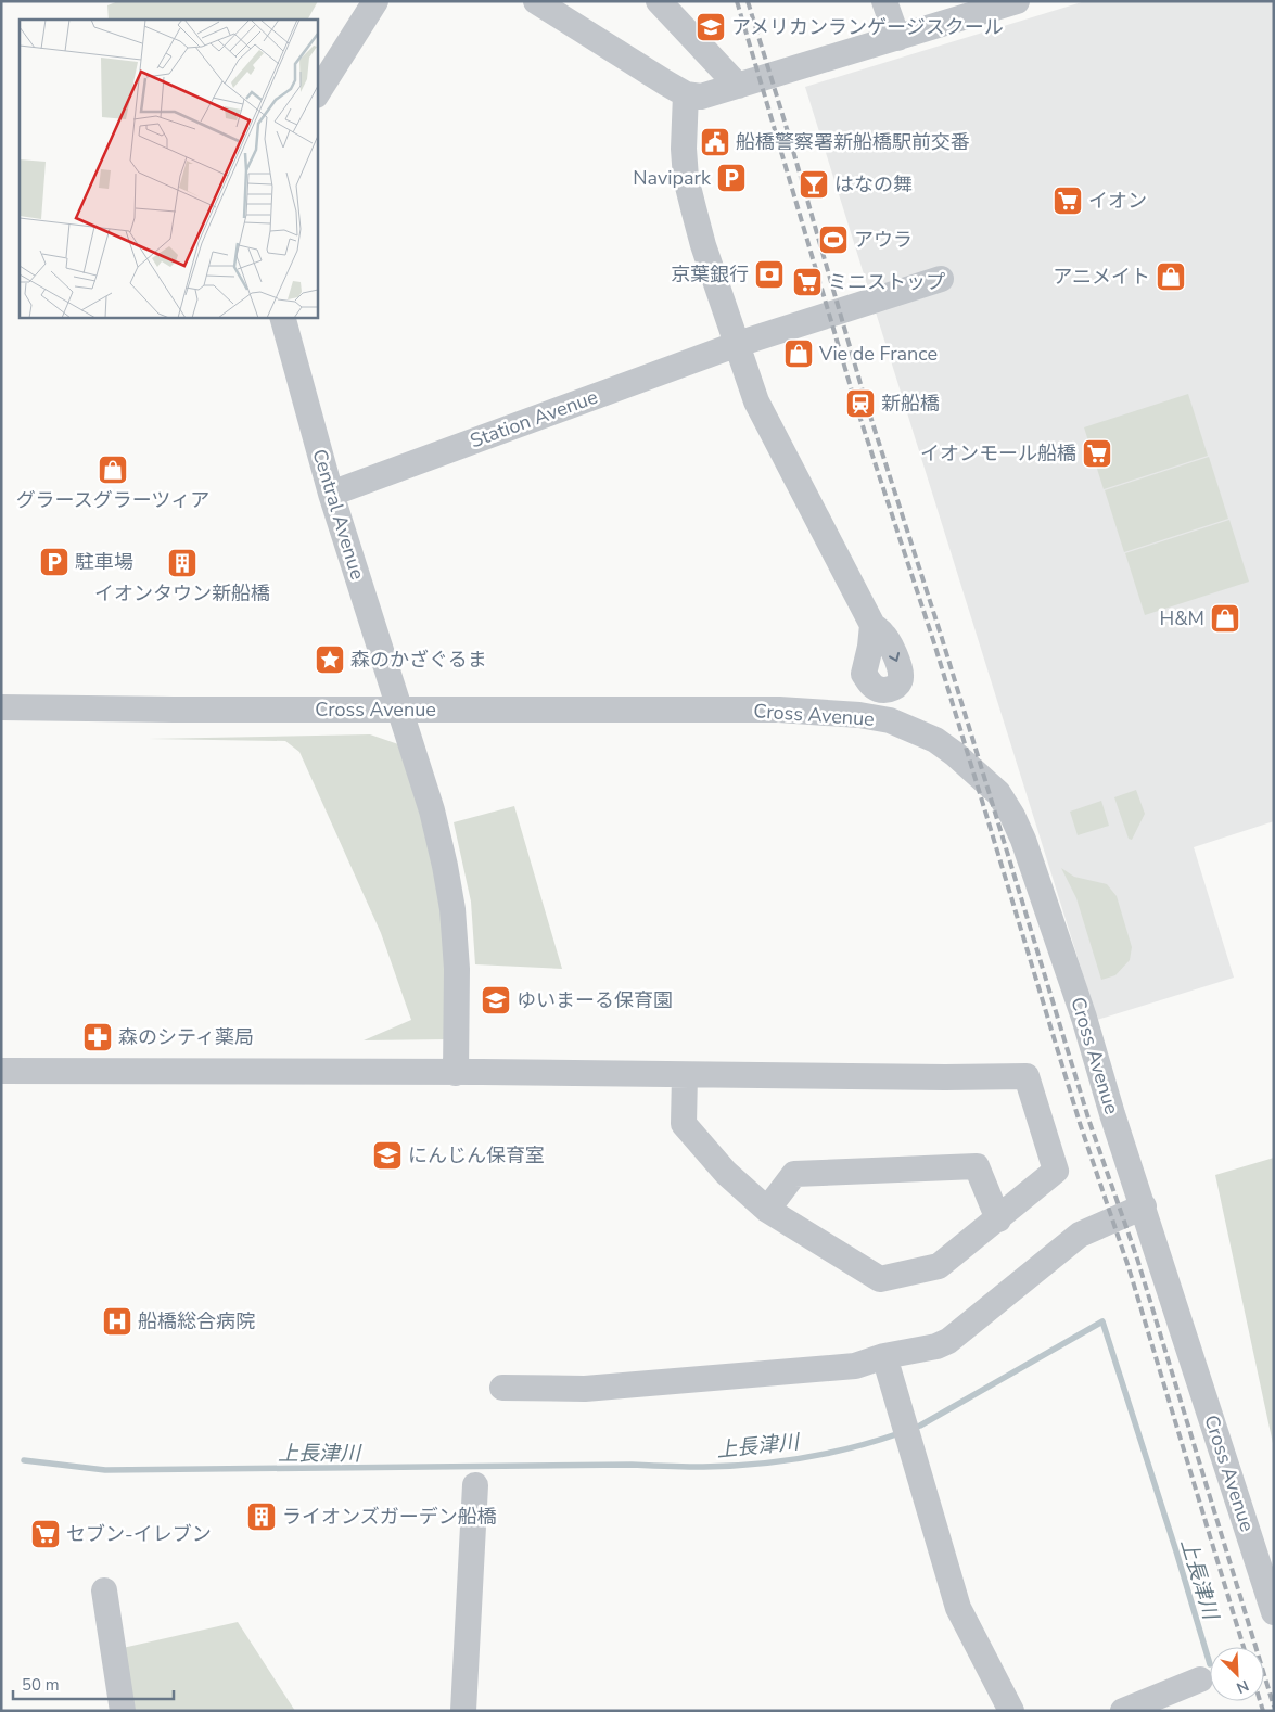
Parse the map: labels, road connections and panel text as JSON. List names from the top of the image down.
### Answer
{
  "streets": {
    "street": ["Station Avenue", "Central Avenue", "Cross Avenue"]
  },
  "crossings": [
    ["Station Avenue", "Central Avenue"],
    ["Central Avenue", "Cross Avenue"]
  ],
  "water": ["上長津川"],
  "places": {
    "school or university": ["アメリカンランゲージスクール", "ゆいまーる保育園", "にんじん保育室"],
    "public building": ["船橋警察署新船橋駅前交番"],
    "parking": ["Navipark", "駐車場"],
    "bar": ["はなの舞"],
    "supermarket": [
      "イオン",
      "ミニストップ",
      "イオンモール船橋",
      "セブン-イレブン"
    ],
    "sports": ["アウラ"],
    "bank": ["京葉銀行"],
    "shop": [
      "アニメイト",
      "Vie de France",
      "グラースグラーツィア",
      "H&M"
    ],
    "station": ["新船橋"],
    "building": ["イオンタウン新船橋", "ライオンズガーデン船橋"],
    "place": ["森のかざぐるま"],
    "pharmacy": ["森のシティ薬局"],
    "hospital": ["船橋総合病院"]
  },
  "scale_bar": "50 m",
  "north": "bottom right"
}
